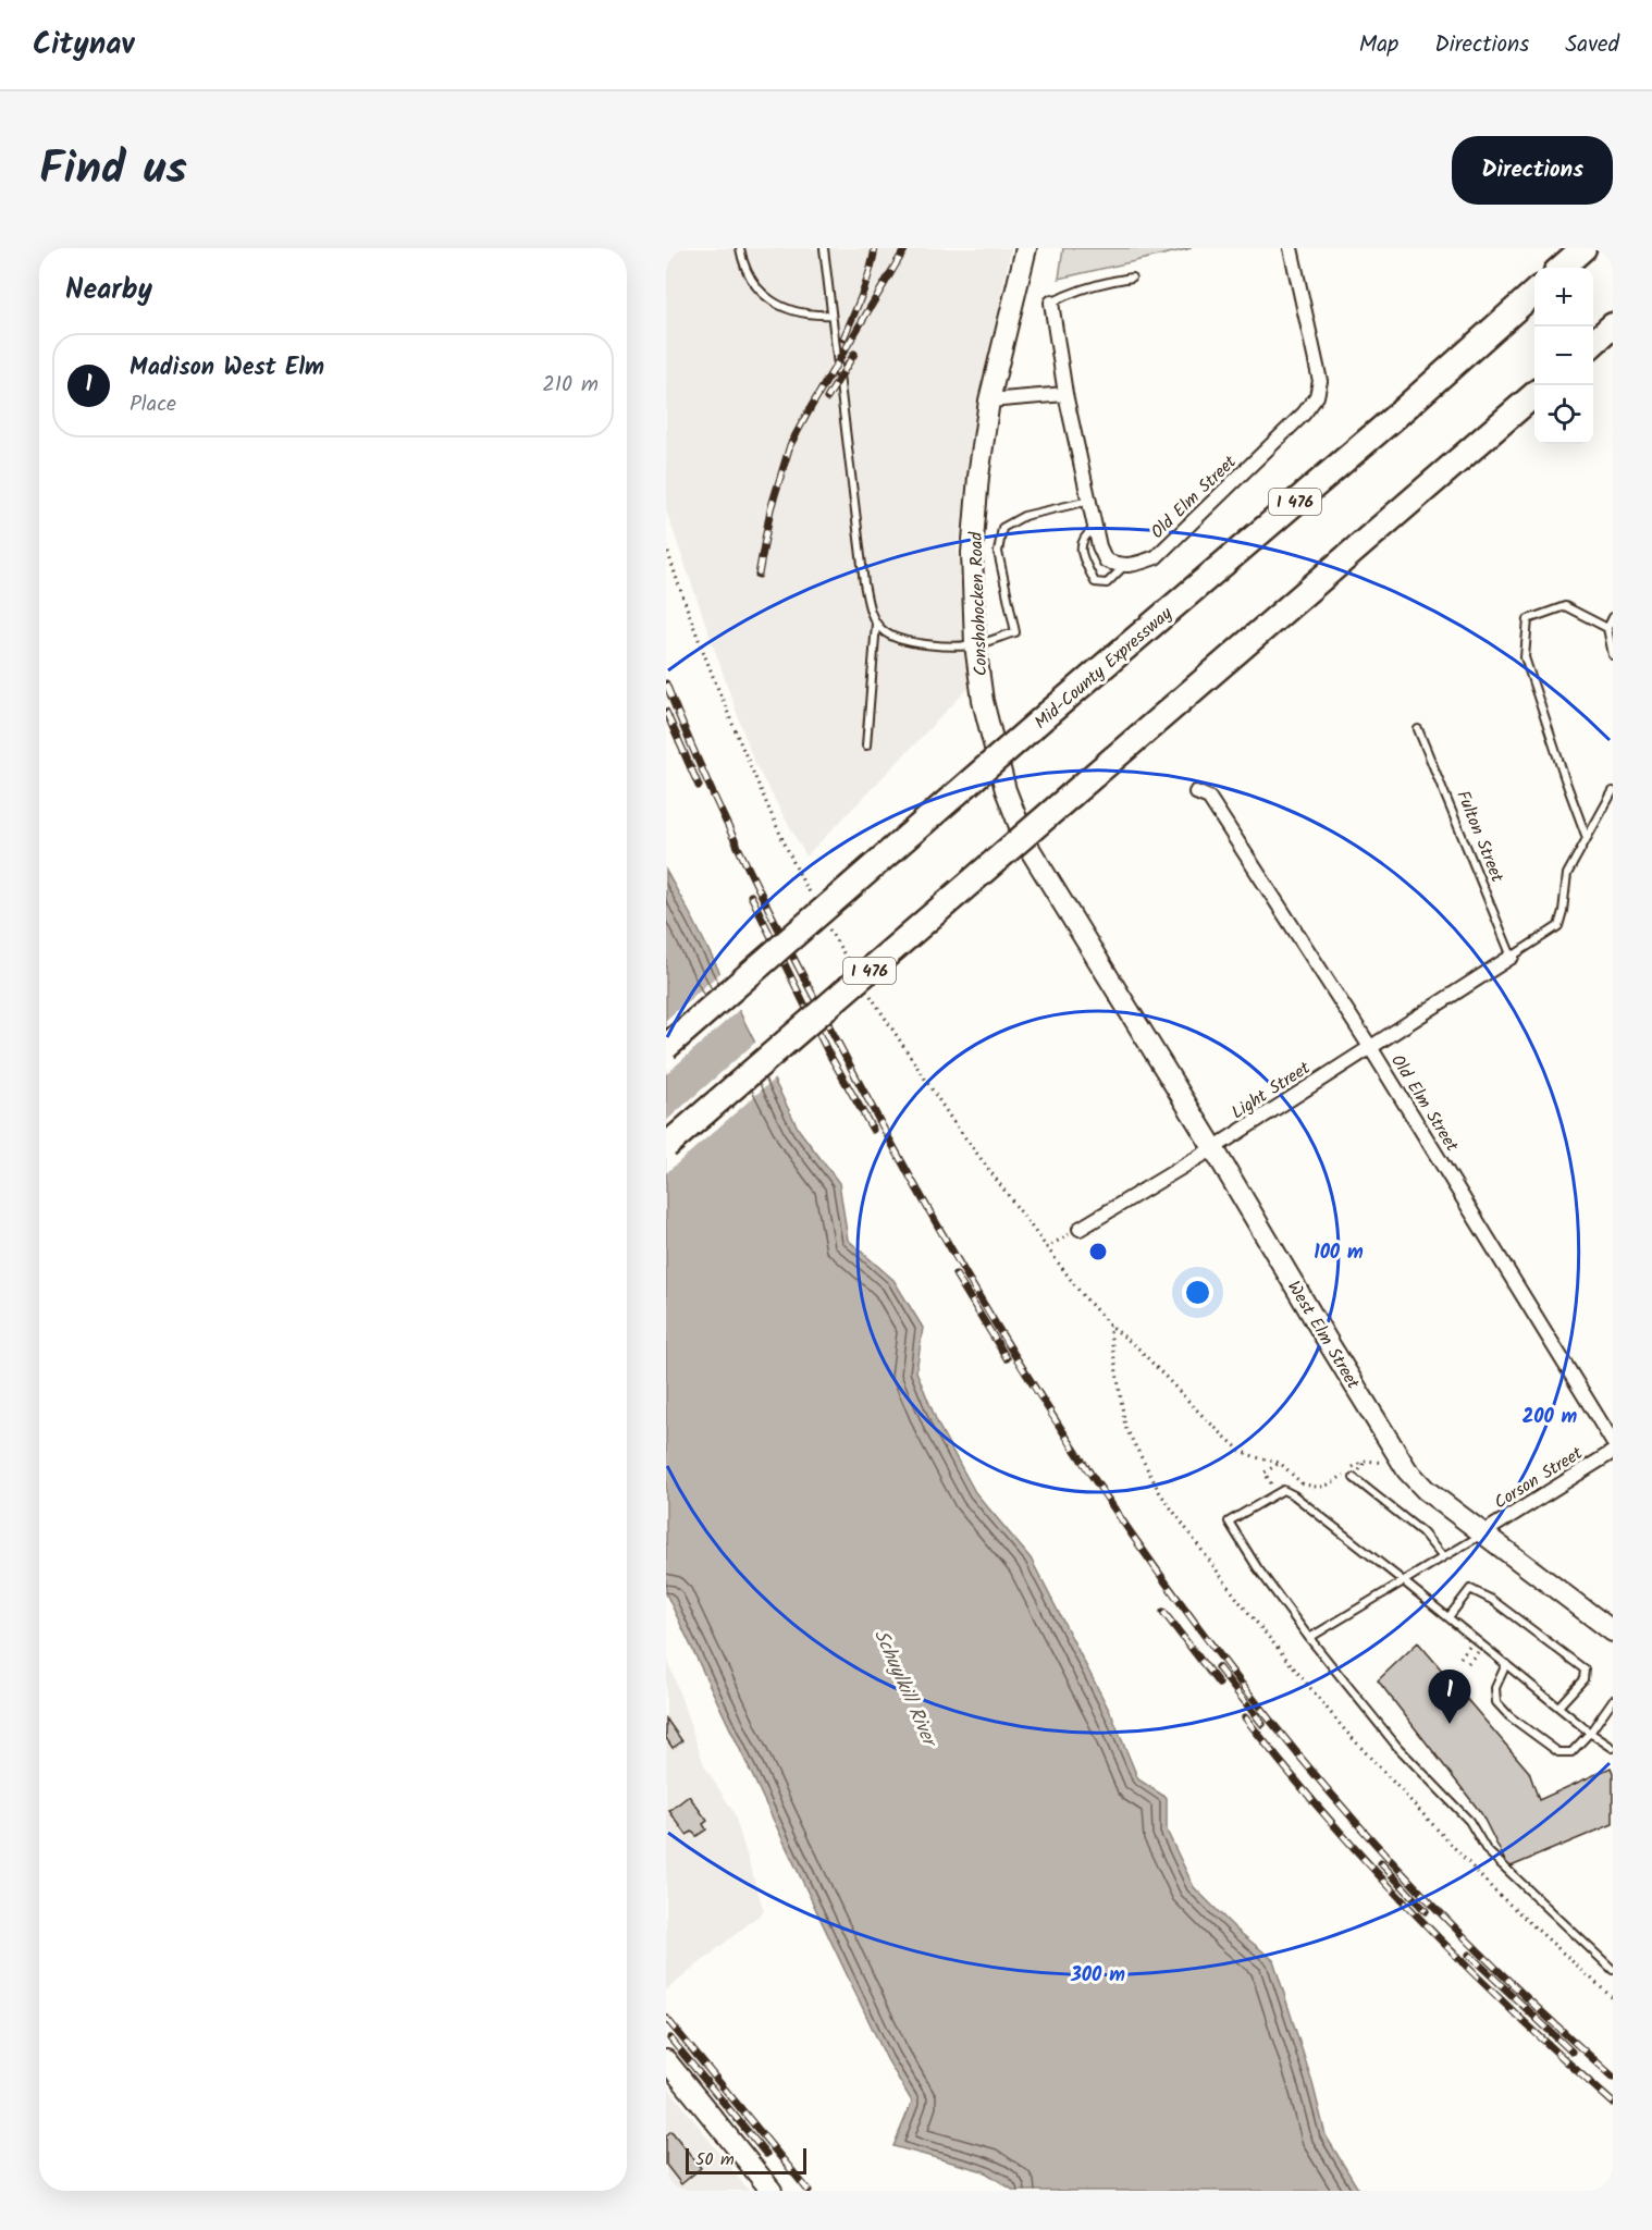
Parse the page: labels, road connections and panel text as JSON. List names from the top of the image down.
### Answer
{
  "streets": {
    "highway": ["I 476", "Mid-County Expressway"],
    "main road": ["Conshohocken Road", "West Elm Street"],
    "street": ["Old Elm Street", "Light Street", "Corson Street"],
    "lane": ["Fulton Street"]
  },
  "crossings": [
    ["Old Elm Street", "Light Street"],
    ["Conshohocken Road", "West Elm Street"],
    ["Fulton Street", "Light Street"],
    ["Light Street", "West Elm Street"],
    ["West Elm Street", "Corson Street"]
  ],
  "water": ["Schuylkill River"],
  "scale_bar": "50 m",
  "page": {
    "header": "Citynav",
    "nav": ["Map", "Directions", "Saved"],
    "title": "Find us",
    "buttons": "Directions",
    "heading": "Nearby",
    "map_buttons": ["+", "−"],
    "list": [
      {
        "mark": "1",
        "name": "Madison West Elm",
        "note": "Place",
        "value": "210 m"
      }
    ],
    "pins": "1",
    "scale": "50 m"
  },
  "rings": ["100 m", "200 m", "300 m"]
}
